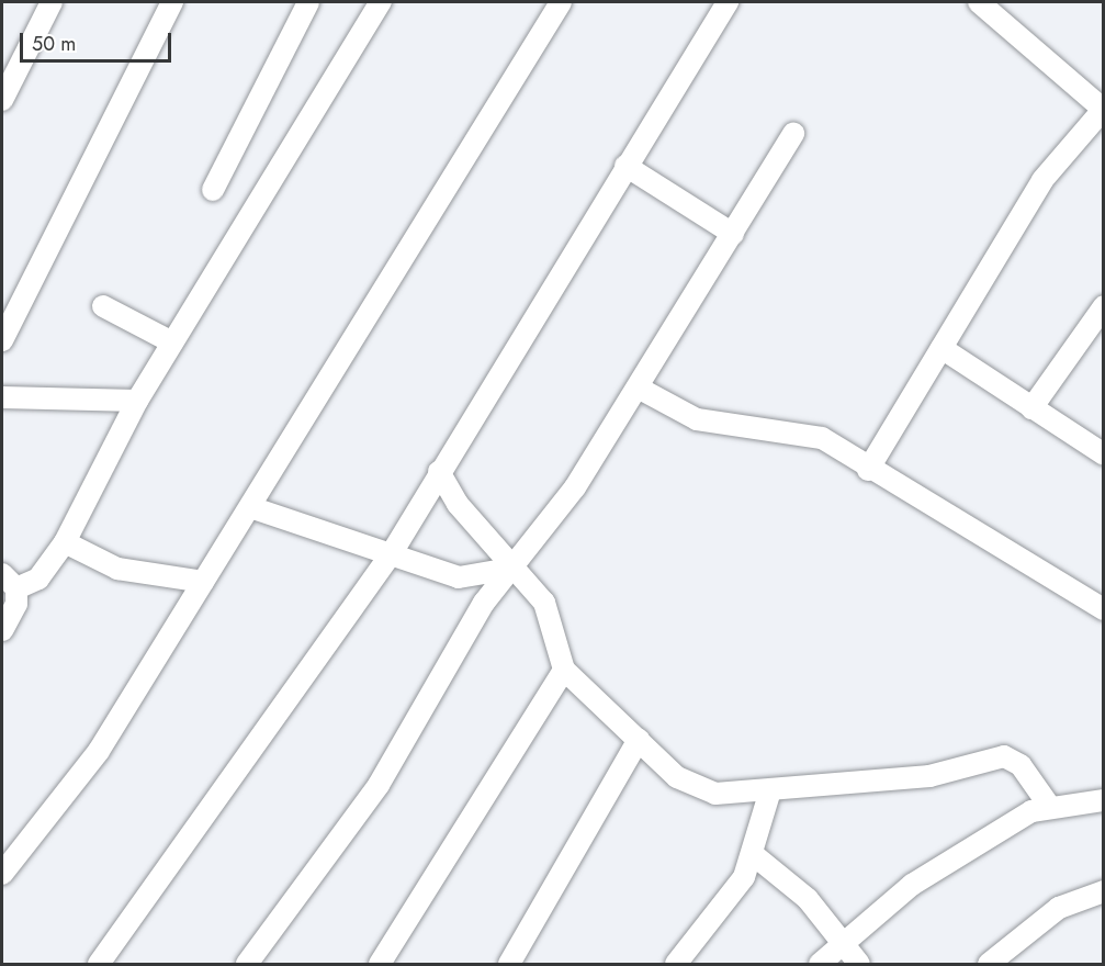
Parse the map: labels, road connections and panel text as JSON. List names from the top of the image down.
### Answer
{
  "scale_bar": "50 m"
}
